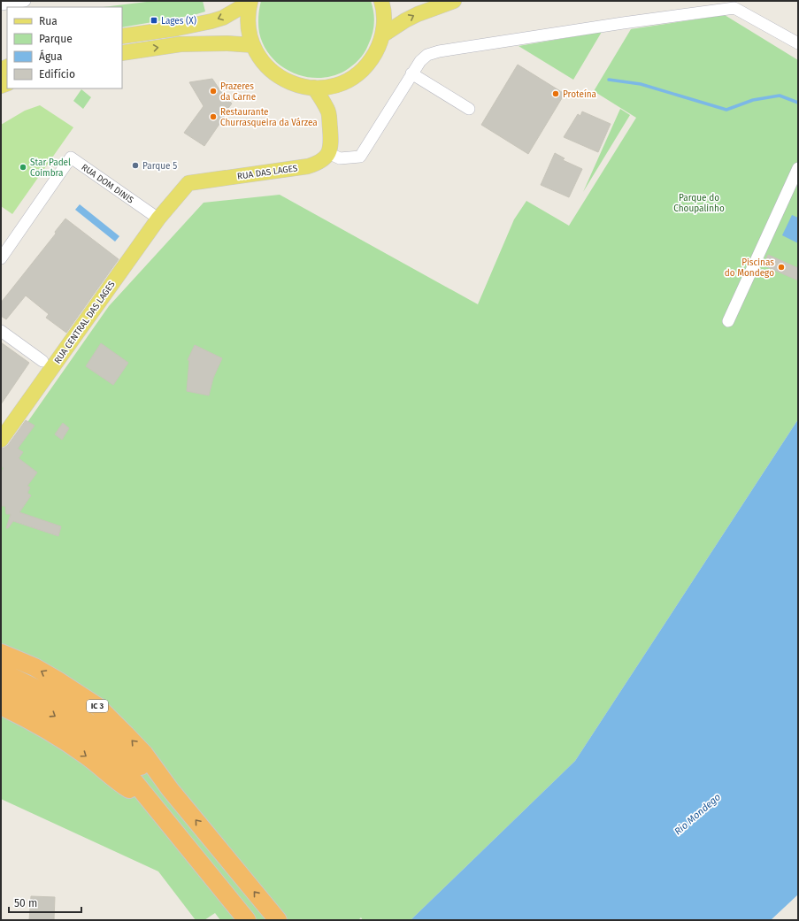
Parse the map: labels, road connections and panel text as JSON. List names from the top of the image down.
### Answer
{
  "streets": {
    "highway": ["IC 3"],
    "main road": ["RUA DAS LAGES", "RUA CENTRAL DAS LAGES"],
    "street": ["RUA DOM DINIS"]
  },
  "crossings": [
    ["RUA DAS LAGES", "RUA CENTRAL DAS LAGES"],
    ["RUA DOM DINIS", "RUA CENTRAL DAS LAGES"]
  ],
  "water": ["Rio Mondego"],
  "parks": ["Parque do Choupalinho"],
  "places": {
    "transit": ["Lages (X)"],
    "other": [
      "Prazeres da Carne",
      "Proteína",
      "Restaurante Churrasqueira da Várzea",
      "Parque 5",
      "Star Padel Coimbra",
      "Piscinas do Mondego"
    ]
  },
  "legend": [
    "Rua",
    "Parque",
    "Água",
    "Edifício"
  ],
  "scale_bar": "50 m"
}
